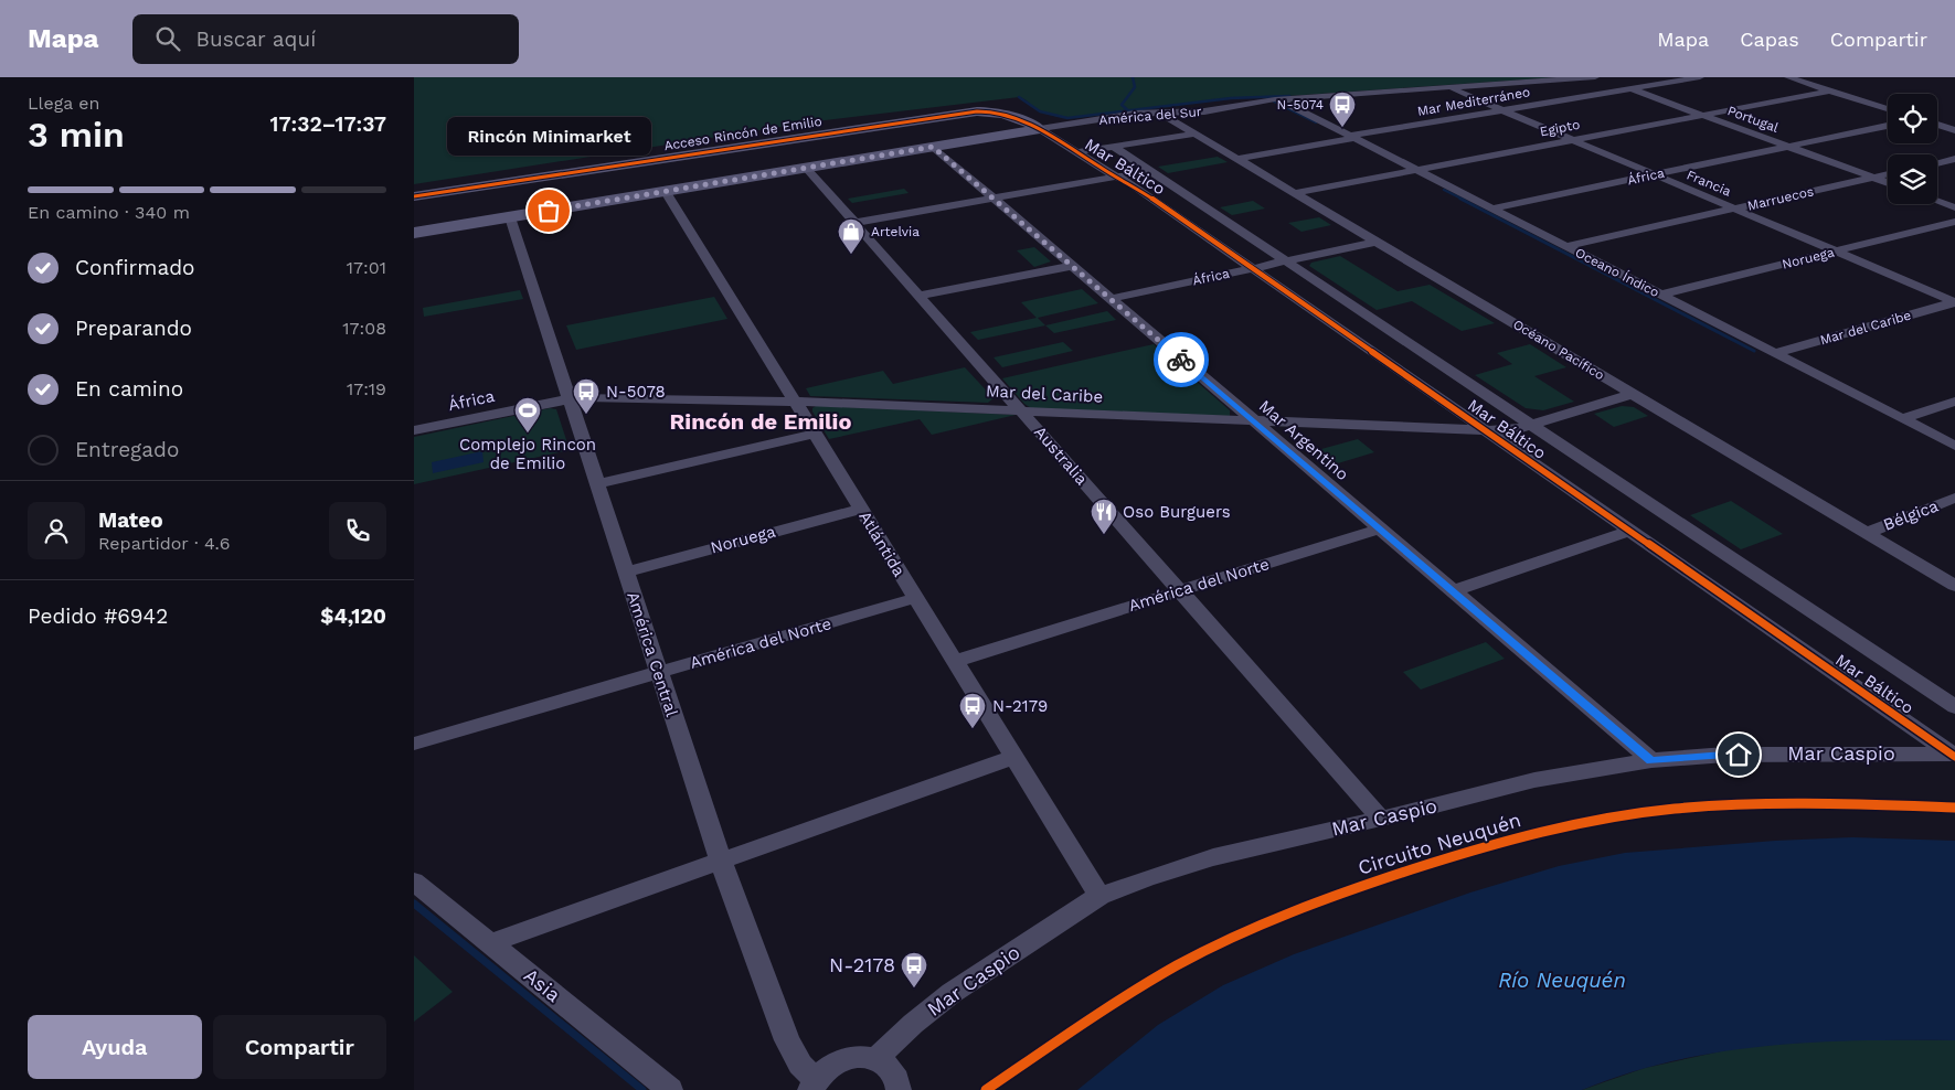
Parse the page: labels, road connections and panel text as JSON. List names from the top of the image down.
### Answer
{
  "streets": {
    "street": [
      "Mar Mediterráneo",
      "América del Sur",
      "Portugal",
      "Egipto",
      "Acceso Rincón de Emilio",
      "Mar Báltico",
      "África",
      "Francia",
      "Marruecos",
      "Noruega",
      "Oceano Índico",
      "Mar del Caribe",
      "Océano Pacífico",
      "Mar Argentino",
      "Australia",
      "Bélgica",
      "Atlántida",
      "América del Norte",
      "América Central",
      "Mar Caspio",
      "Asia"
    ],
    "cycle path": ["Circuito Neuquén"]
  },
  "crossings": [
    ["Mar Mediterráneo", "Portugal"],
    ["Mar Mediterráneo", "Francia"],
    ["Mar Mediterráneo", "Oceano Índico"],
    ["Mar Mediterráneo", "Océano Pacífico"],
    ["América del Sur", "Acceso Rincón de Emilio"],
    ["América del Sur", "Mar Báltico"],
    ["América del Sur", "Francia"],
    ["América del Sur", "Oceano Índico"],
    ["América del Sur", "Océano Pacífico"],
    ["América del Sur", "Mar Argentino"],
    ["América del Sur", "Australia"],
    ["América del Sur", "Atlántida"],
    ["América del Sur", "América Central"],
    ["Portugal", "Egipto"],
    ["Portugal", "África"],
    ["Portugal", "Marruecos"],
    ["Egipto", "Francia"],
    ["Egipto", "Oceano Índico"],
    ["Egipto", "Océano Pacífico"],
    ["Acceso Rincón de Emilio", "Mar Báltico"],
    ["Mar Báltico", "África"],
    ["Mar Báltico", "Mar del Caribe"],
    ["Mar Báltico", "Mar Caspio"],
    ["África", "Francia"],
    ["África", "Oceano Índico"],
    ["África", "Mar del Caribe"],
    ["África", "Océano Pacífico"],
    ["África", "Mar Argentino"],
    ["África", "América Central"],
    ["Francia", "Marruecos"],
    ["Francia", "Noruega"],
    ["Francia", "Mar del Caribe"],
    ["Marruecos", "Oceano Índico"],
    ["Noruega", "Oceano Índico"],
    ["Noruega", "Atlántida"],
    ["Noruega", "América Central"],
    ["Oceano Índico", "Mar del Caribe"],
    ["Mar del Caribe", "Océano Pacífico"],
    ["Mar del Caribe", "Mar Argentino"],
    ["Mar del Caribe", "Australia"],
    ["Mar del Caribe", "Atlántida"],
    ["Mar del Caribe", "América Central"],
    ["Océano Pacífico", "Bélgica"],
    ["Mar Argentino", "América del Norte"],
    ["Mar Argentino", "Mar Caspio"],
    ["Australia", "América del Norte"],
    ["Australia", "Mar Caspio"],
    ["Atlántida", "América del Norte"],
    ["Atlántida", "Mar Caspio"],
    ["América del Norte", "América Central"]
  ],
  "districts": ["Rincón de Emilio"],
  "water": ["Río Neuquén"],
  "places": {
    "bus stop": [
      "N-5074",
      "N-5078",
      "N-2179",
      "N-2178"
    ],
    "other": ["Rincón Minimarket"],
    "shop": ["Artelvia"],
    "sports": ["Complejo Rincon de Emilio"],
    "restaurant": ["Oso Burguers"]
  },
  "page": {
    "header": "Mapa",
    "search": "Buscar aquí",
    "nav": ["Mapa", "Capas", "Compartir"],
    "heading": ["3 min", "Llega en", "17:32–17:37"],
    "panel": [
      "Mateo",
      "Repartidor · 4.6",
      "Pedido #6942",
      "$4,120"
    ],
    "bubble": "Rincón Minimarket",
    "bar": "En camino · 340 m",
    "list": [
      ["Confirmado", "17:01"],
      ["Preparando", "17:08"],
      ["En camino", "17:19"],
      "Entregado"
    ],
    "buttons": ["Ayuda", "Compartir"]
  }
}
